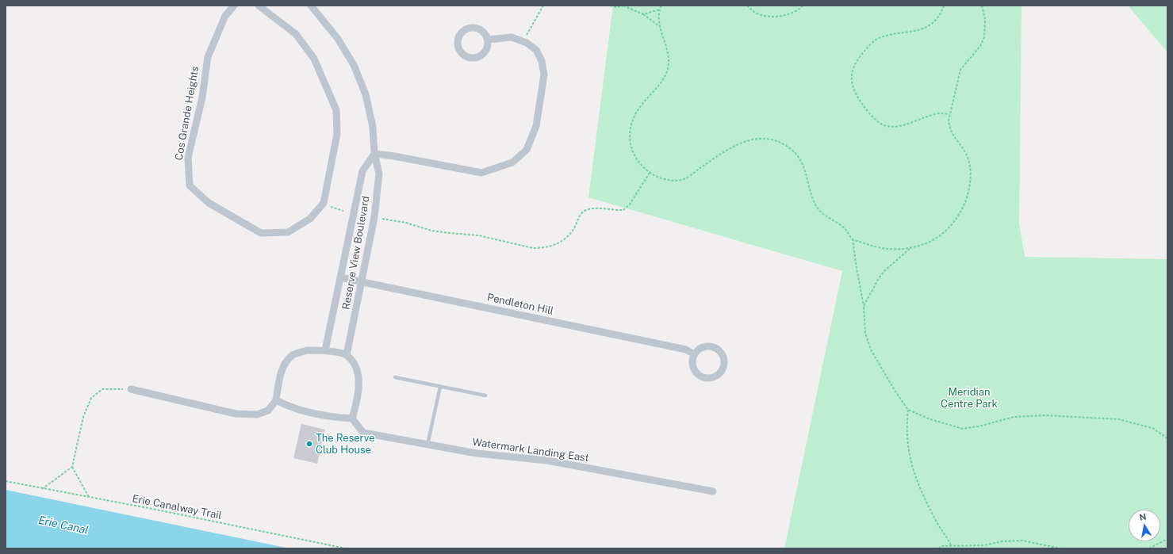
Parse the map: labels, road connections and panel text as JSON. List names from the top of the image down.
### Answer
{
  "streets": {
    "street": [
      "Cos Grande Heights",
      "Reserve View Boulevard",
      "Pendleton Hill",
      "Watermark Landing East"
    ],
    "path": ["Erie Canalway Trail"]
  },
  "crossings": [
    ["Reserve View Boulevard", "Pendleton Hill"],
    ["Reserve View Boulevard", "Watermark Landing East"]
  ],
  "water": ["Erie Canal"],
  "parks": ["Meridian Centre Park"],
  "places": ["The Reserve Club House"],
  "north": "top"
}
